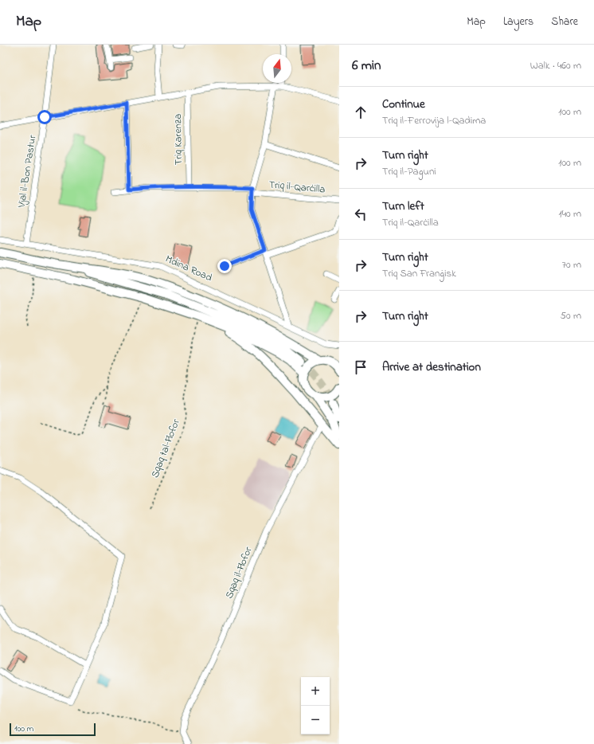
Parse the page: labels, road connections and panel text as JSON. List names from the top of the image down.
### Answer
{
  "streets": {
    "street": [
      "Triq Karenza",
      "Vjal il-Bon Pastur",
      "Triq il-Qarċilla",
      "Mdina Road",
      "Sqaq il-Ħofor"
    ],
    "path": ["Sqaq tal-Ħofor"]
  },
  "crossings": [
    ["Triq Karenza", "Triq il-Qarċilla"],
    ["Vjal il-Bon Pastur", "Mdina Road"]
  ],
  "scale_bar": "100 m",
  "north": "top",
  "page": {
    "header": "Map",
    "nav": ["Map", "Layers", "Share"],
    "heading": ["6 min", "Walk · 460 m"],
    "list": [
      ["Continue", "Triq il-Ferrovija l-Qadima", "100 m"],
      ["Turn right", "Triq il-Paguni", "100 m"],
      ["Turn left", "Triq il-Qarċilla", "140 m"],
      ["Turn right", "Triq San Franġisk", "70 m"],
      ["Turn right", "50 m"],
      "Arrive at destination"
    ],
    "map_buttons": ["+", "−"],
    "scale": "100 m"
  }
}
